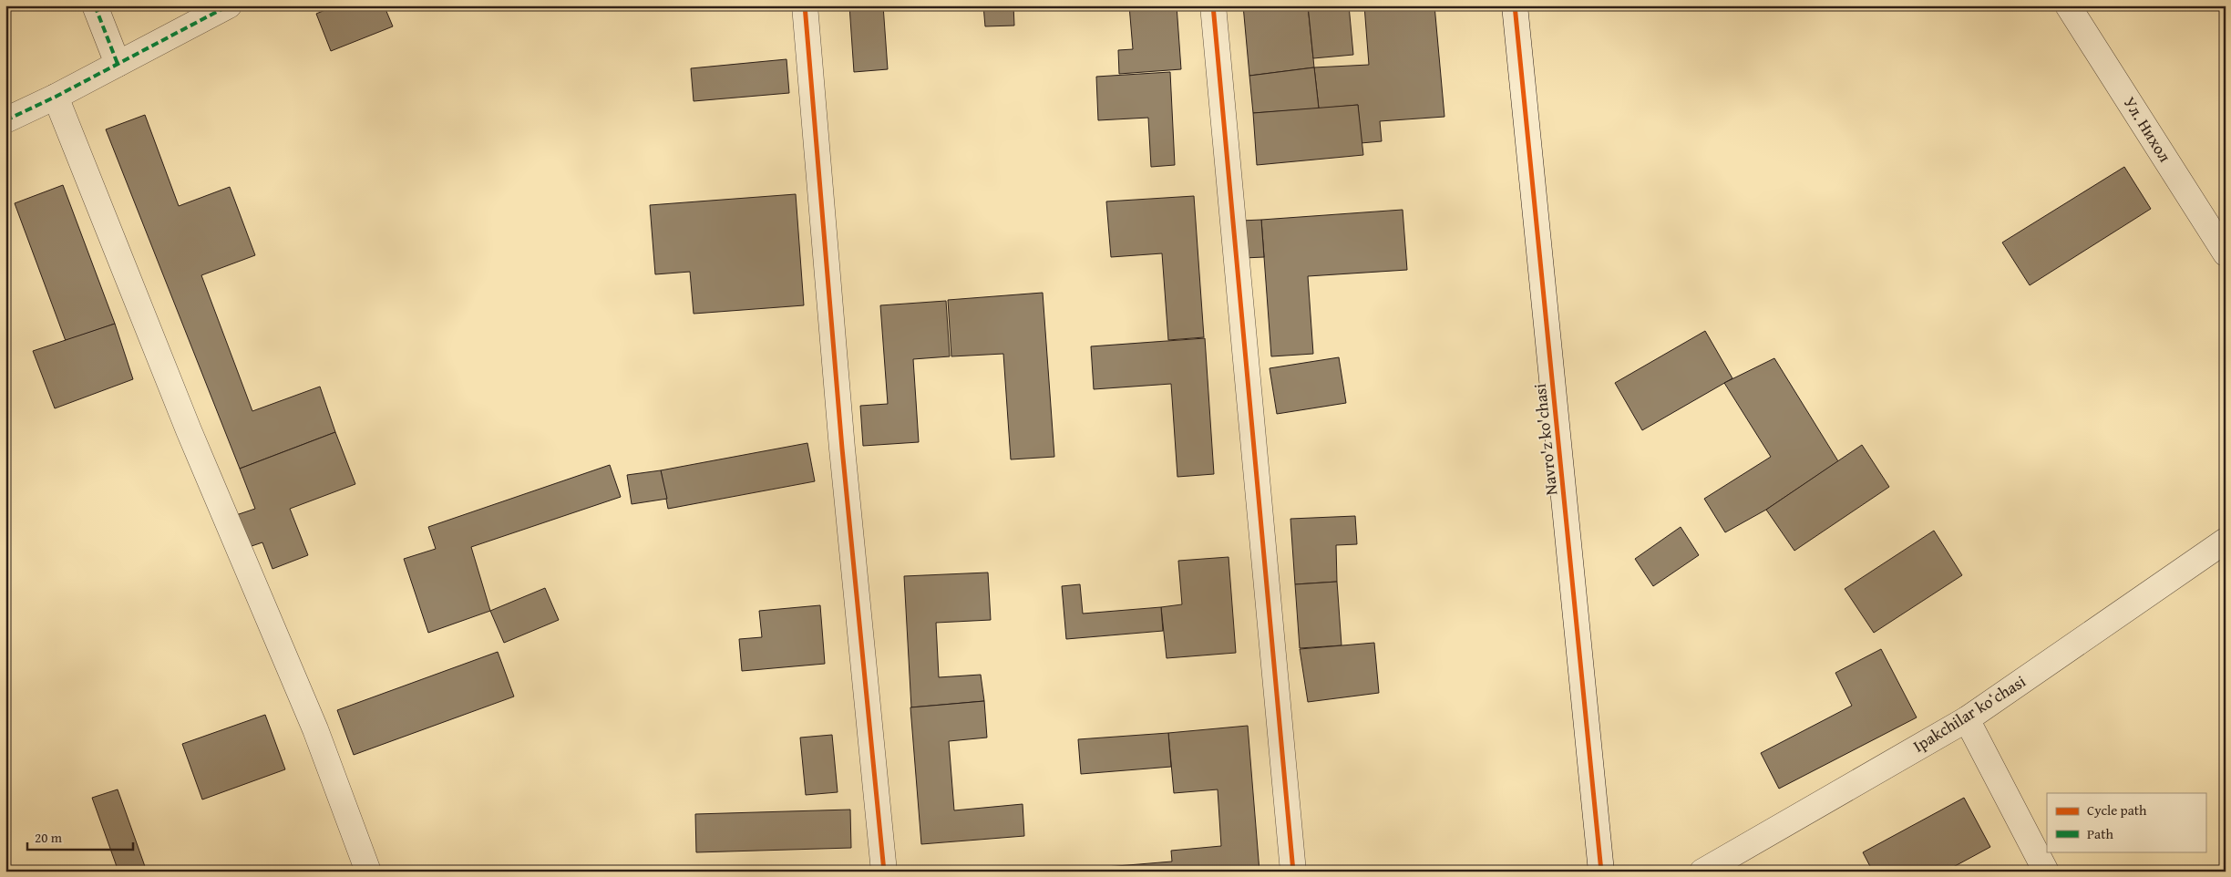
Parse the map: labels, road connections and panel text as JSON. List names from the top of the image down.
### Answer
{
  "streets": {
    "street": ["Ул. Нихол", "Navro'z ko'chasi", "Ipakchilar koʻchasi"]
  },
  "legend": ["Cycle path", "Path"],
  "scale_bar": "20 m"
}
